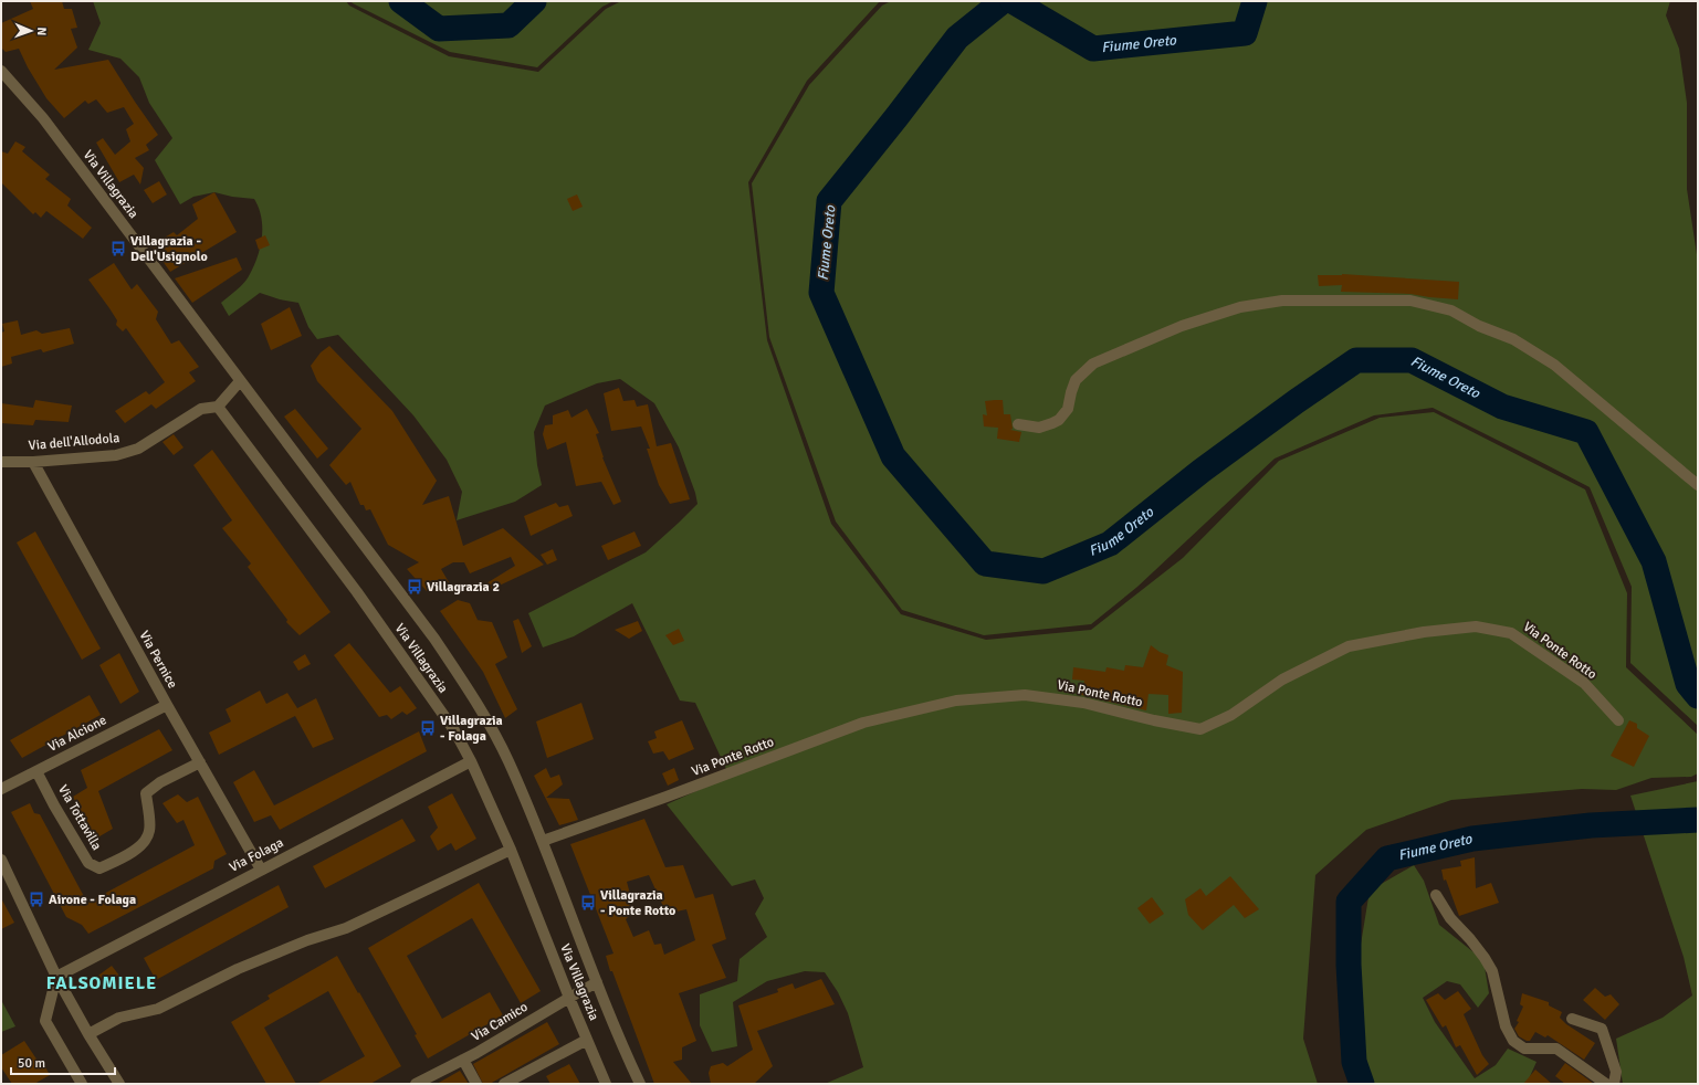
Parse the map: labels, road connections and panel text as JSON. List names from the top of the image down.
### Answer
{
  "streets": {
    "street": [
      "Via Villagrazia",
      "Via dell'Allodola",
      "Via Ponte Rotto",
      "Via Pernice",
      "Via Alcione",
      "Via Tottavilla",
      "Via Folaga",
      "Via Camico"
    ]
  },
  "crossings": [
    ["Via Villagrazia", "Via dell'Allodola"],
    ["Via Villagrazia", "Via Ponte Rotto"],
    ["Via Villagrazia", "Via Folaga"],
    ["Via Villagrazia", "Via Camico"],
    ["Via dell'Allodola", "Via Pernice"],
    ["Via Pernice", "Via Alcione"],
    ["Via Pernice", "Via Tottavilla"],
    ["Via Pernice", "Via Folaga"],
    ["Via Alcione", "Via Tottavilla"]
  ],
  "districts": ["FALSOMIELE"],
  "water": ["Fiume Oreto"],
  "places": {
    "bus stop": [
      "Villagrazia - Dell'Usignolo",
      "Villagrazia 2",
      "Villagrazia - Folaga",
      "Airone - Folaga",
      "Villagrazia - Ponte Rotto"
    ]
  },
  "scale_bar": "50 m",
  "north": "right"
}
